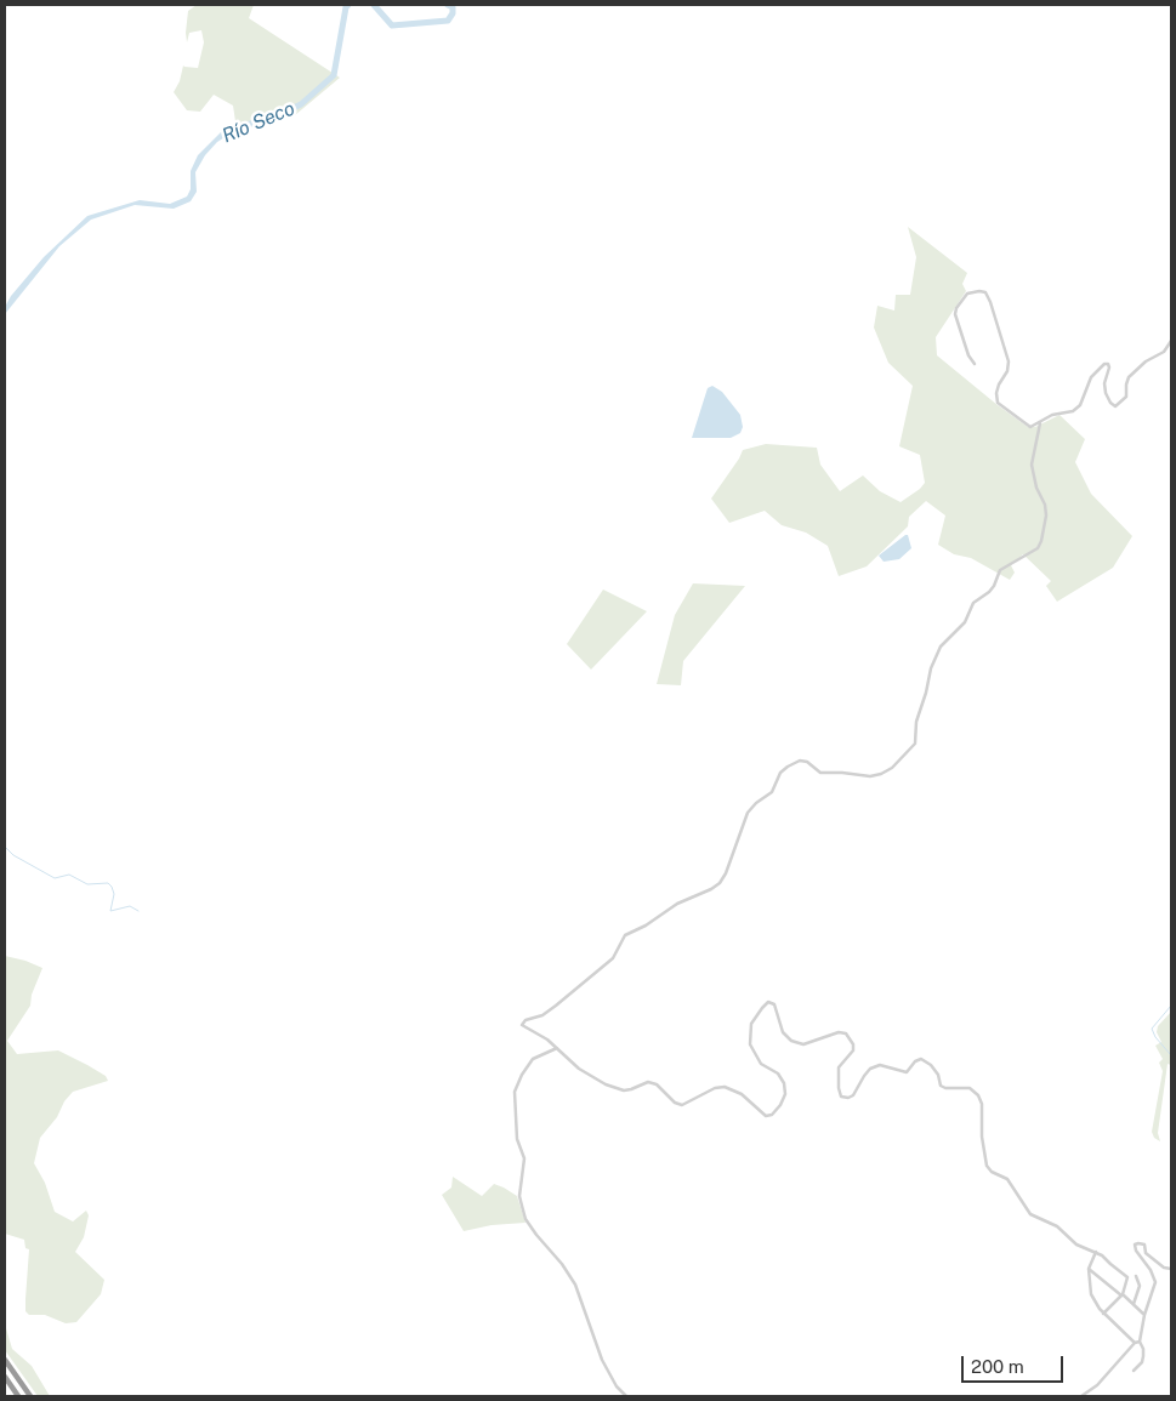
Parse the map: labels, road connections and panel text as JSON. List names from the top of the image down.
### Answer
{
  "water": ["Río Seco"],
  "scale_bar": "200 m"
}
